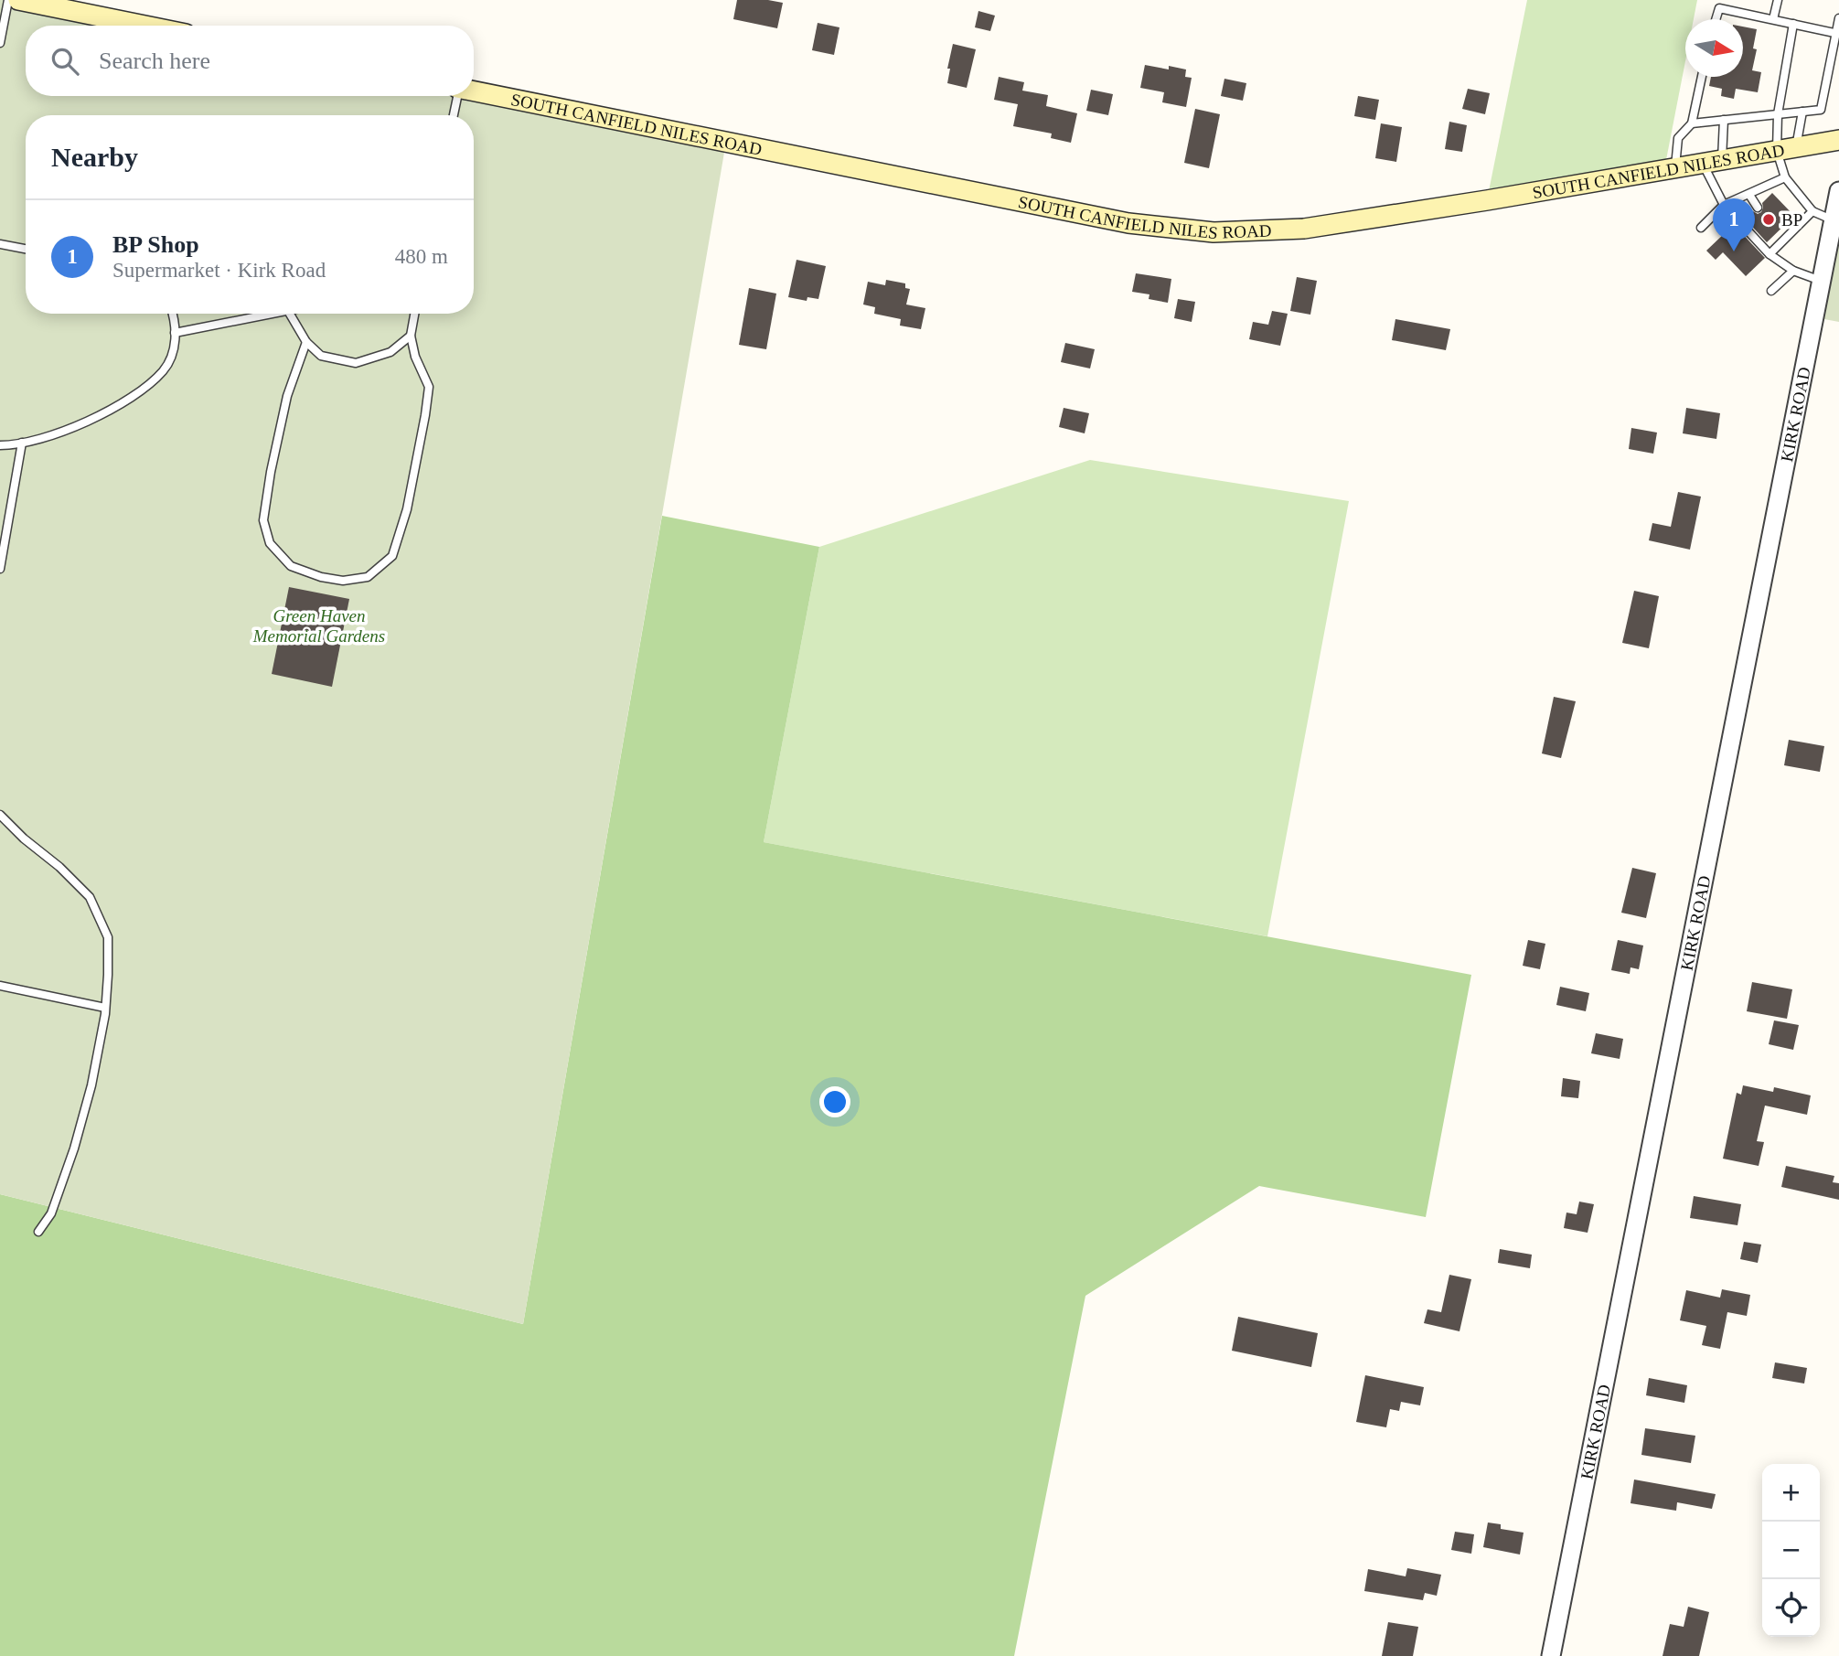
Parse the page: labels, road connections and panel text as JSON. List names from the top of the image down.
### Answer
{
  "streets": {
    "main road": ["SOUTH CANFIELD NILES ROAD"],
    "street": ["KIRK ROAD"]
  },
  "parks": ["Green Haven Memorial Gardens"],
  "places": ["BP"],
  "north": "right",
  "page": {
    "search": "Search here",
    "heading": "Nearby",
    "pins": "1",
    "list": [
      {
        "mark": "1",
        "name": "BP Shop",
        "note": "Supermarket · Kirk Road",
        "value": "480 m"
      }
    ],
    "map_buttons": ["+", "−"]
  }
}
